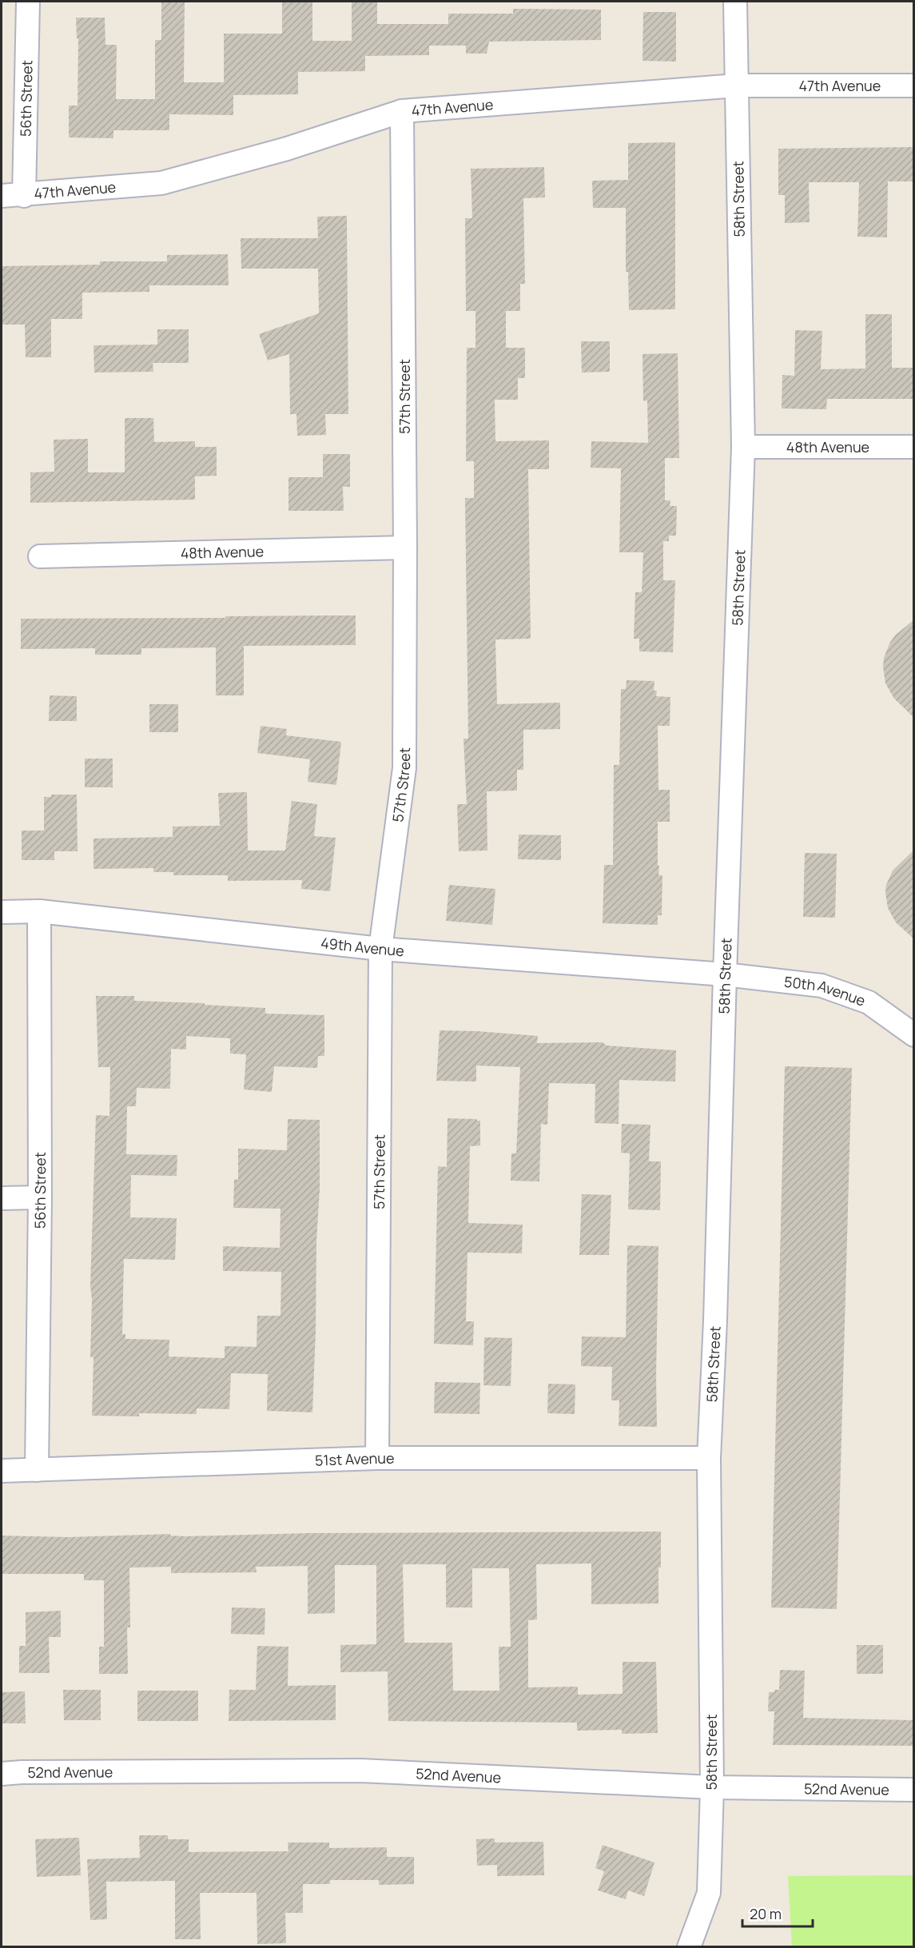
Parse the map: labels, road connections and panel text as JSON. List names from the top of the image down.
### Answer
{
  "streets": {
    "street": [
      "47th Avenue",
      "56th Street",
      "58th Street",
      "57th Street",
      "48th Avenue",
      "49th Avenue",
      "50th Avenue",
      "51st Avenue",
      "52nd Avenue"
    ]
  },
  "crossings": [
    ["47th Avenue", "56th Street"],
    ["47th Avenue", "58th Street"],
    ["47th Avenue", "57th Street"],
    ["56th Street", "49th Avenue"],
    ["56th Street", "51st Avenue"],
    ["58th Street", "48th Avenue"],
    ["58th Street", "49th Avenue"],
    ["58th Street", "50th Avenue"],
    ["58th Street", "51st Avenue"],
    ["58th Street", "52nd Avenue"],
    ["57th Street", "48th Avenue"],
    ["57th Street", "49th Avenue"],
    ["57th Street", "51st Avenue"],
    ["49th Avenue", "50th Avenue"]
  ],
  "scale_bar": "20 m"
}
